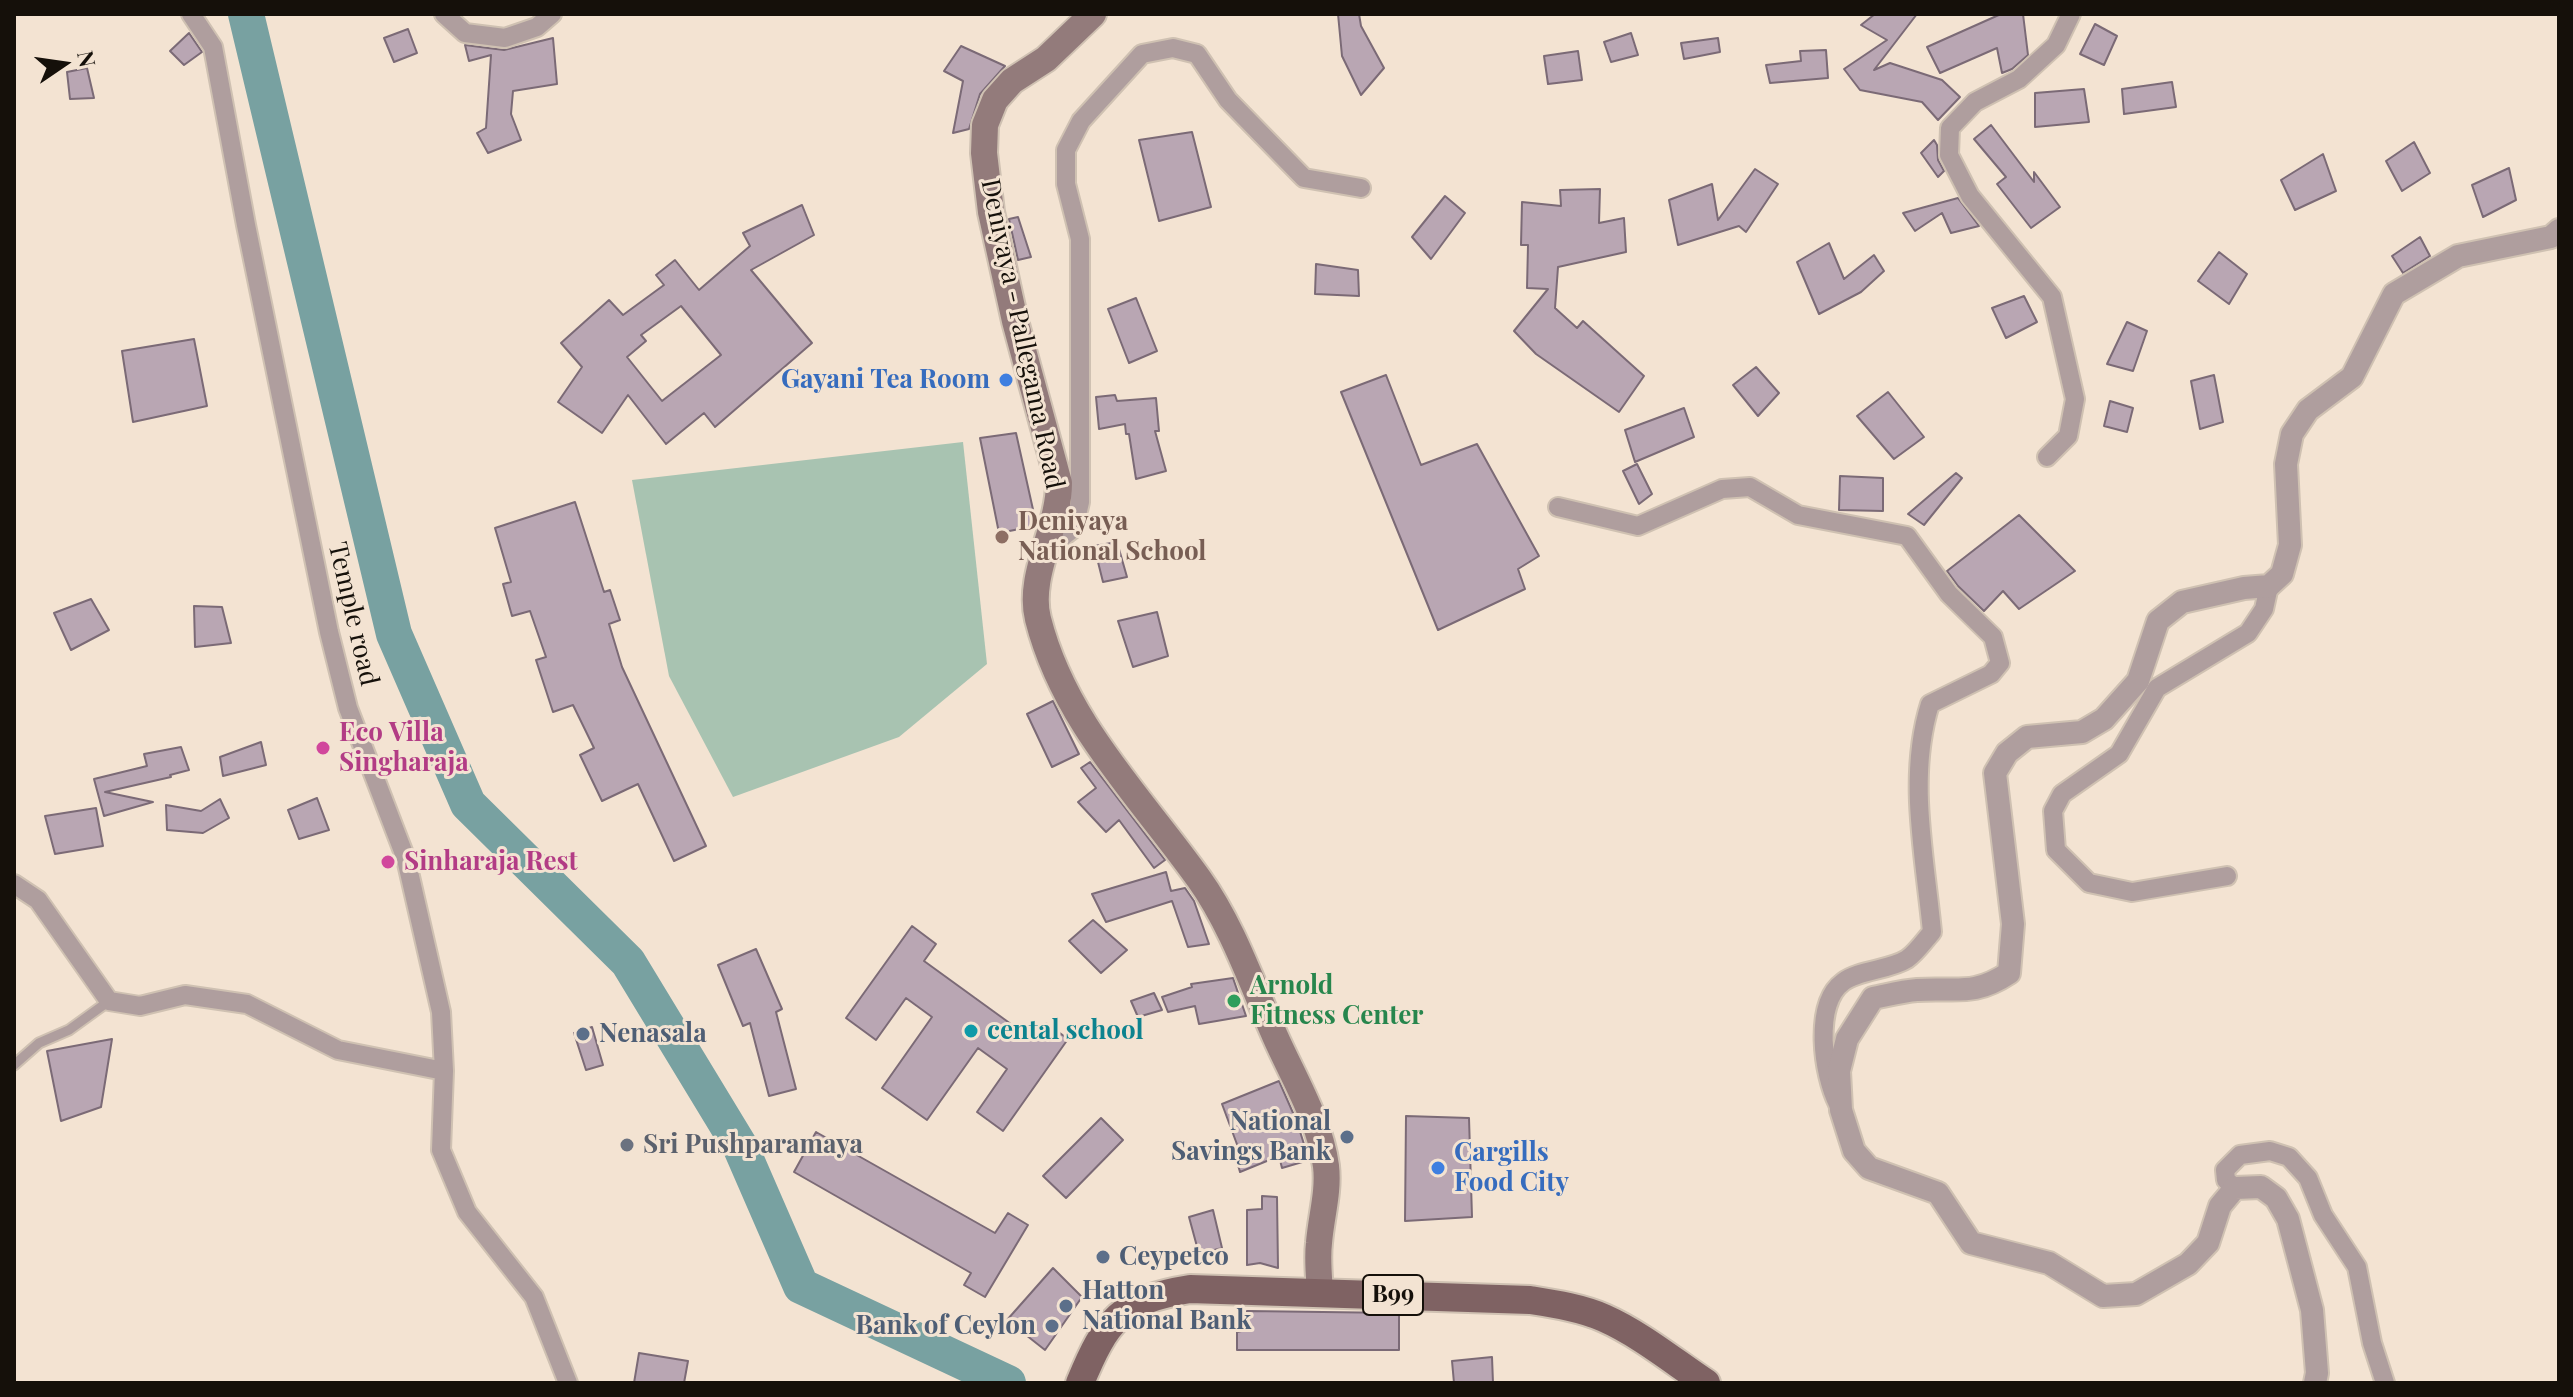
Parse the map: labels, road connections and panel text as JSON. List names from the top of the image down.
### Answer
{
  "streets": {
    "main road": ["Deniyaya - Pallegama Road", "B99"],
    "street": ["Temple road"]
  },
  "crossings": [
    ["Deniyaya - Pallegama Road", "B99"]
  ],
  "places": [
    "Gayani Tea Room",
    "Deniyaya National School",
    "Eco Villa Singharaja",
    "Sinharaja Rest",
    "Arnold Fitness Center",
    "cental school",
    "Nenasala",
    "National Savings Bank",
    "Sri Pushparamaya",
    "Cargills Food City",
    "Ceypetco",
    "Hatton National Bank",
    "Bank of Ceylon"
  ],
  "north": "right"
}
